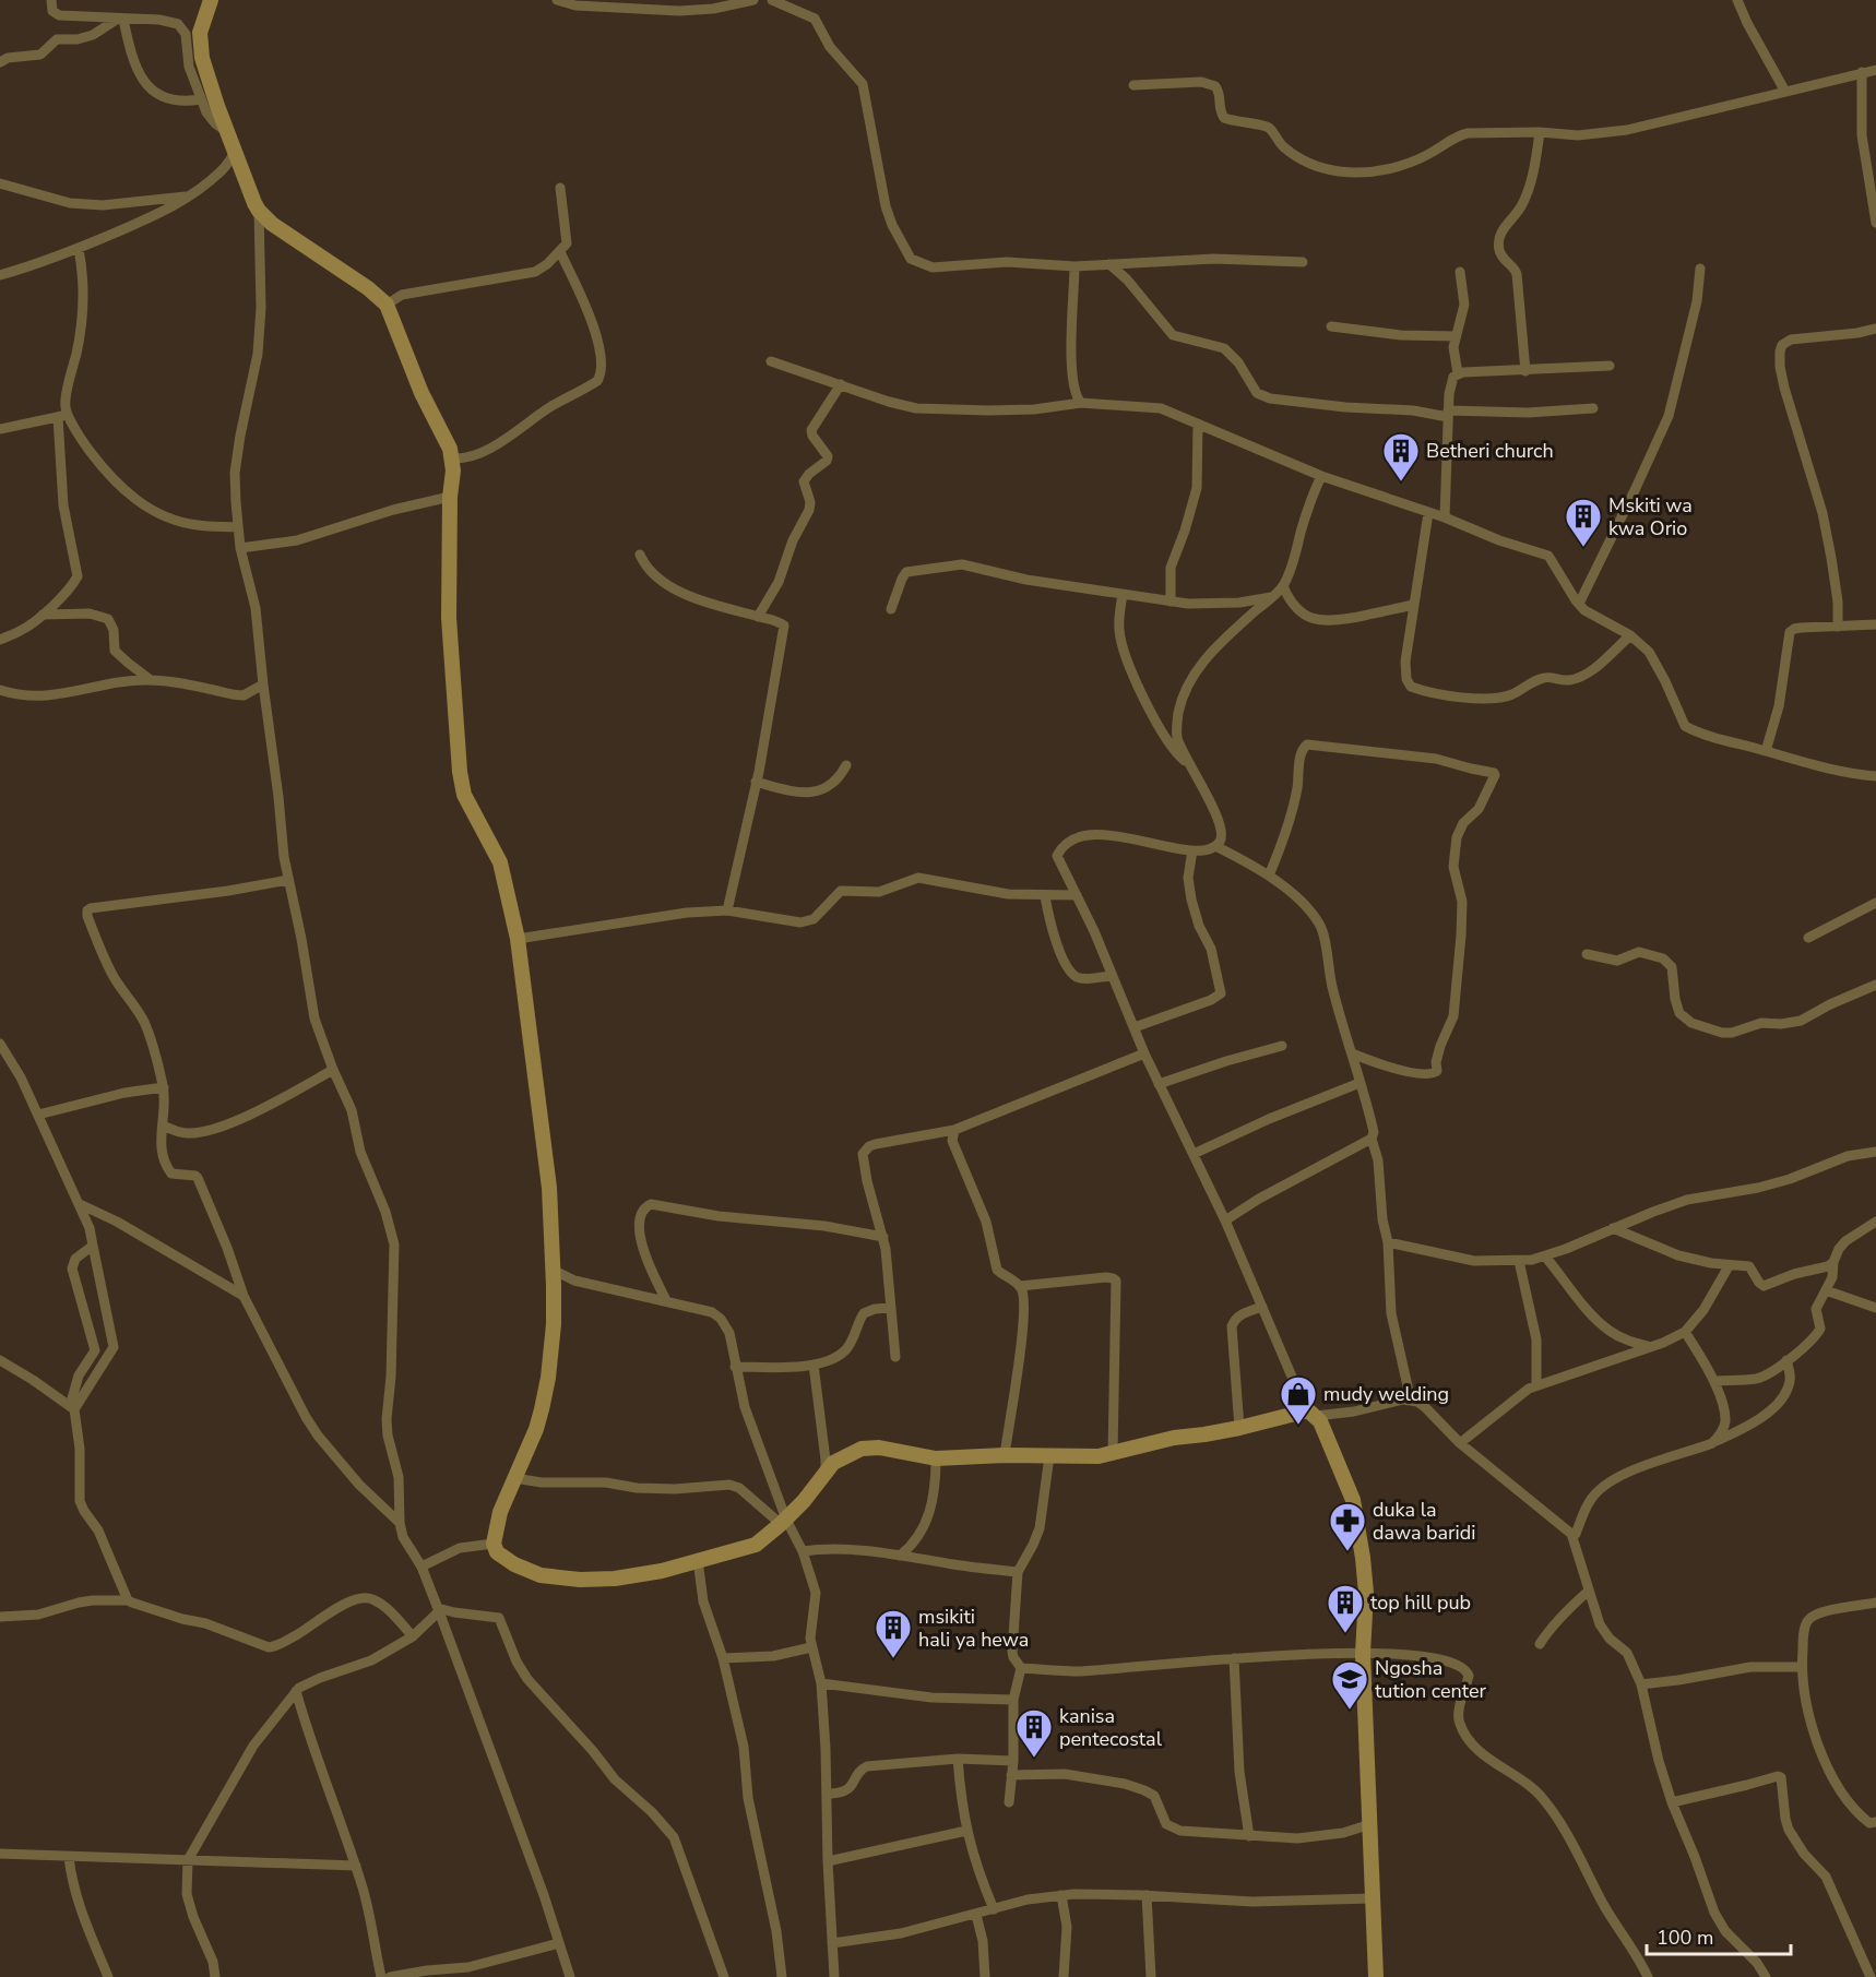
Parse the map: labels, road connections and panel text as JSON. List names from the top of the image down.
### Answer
{
  "places": {
    "building": [
      "Betheri church",
      "Mskiti wa kwa Orio",
      "top hill pub",
      "msikiti hali ya hewa",
      "kanisa pentecostal"
    ],
    "shop": ["mudy welding"],
    "pharmacy": ["duka la dawa baridi"],
    "school or university": ["Ngosha tution center"]
  },
  "scale_bar": "100 m"
}
